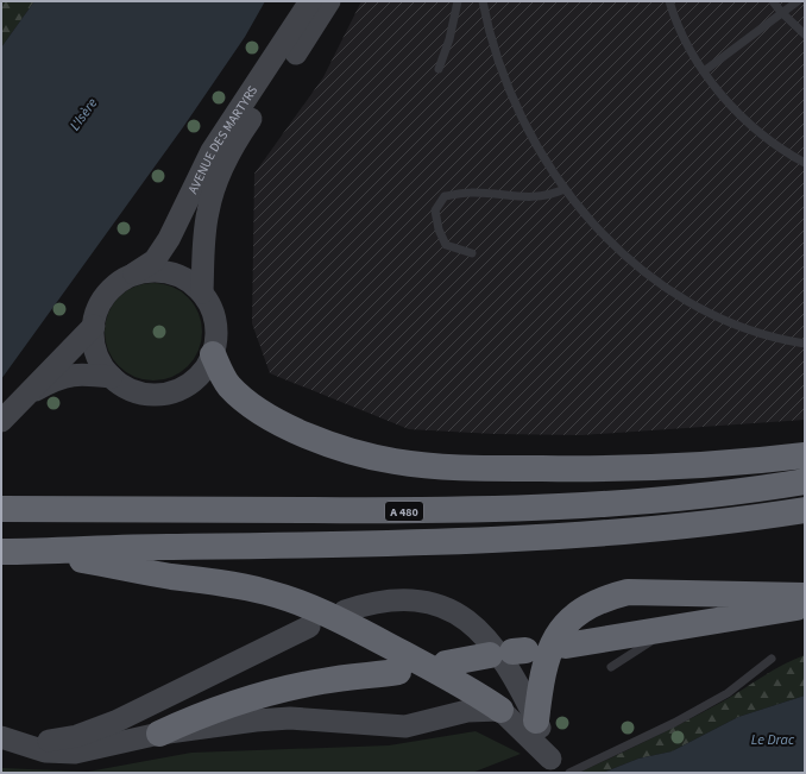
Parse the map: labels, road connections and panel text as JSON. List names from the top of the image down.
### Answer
{
  "streets": {
    "highway": ["A 480"],
    "main road": ["AVENUE DES MARTYRS"]
  },
  "water": ["L'Isère", "Le Drac"]
}
